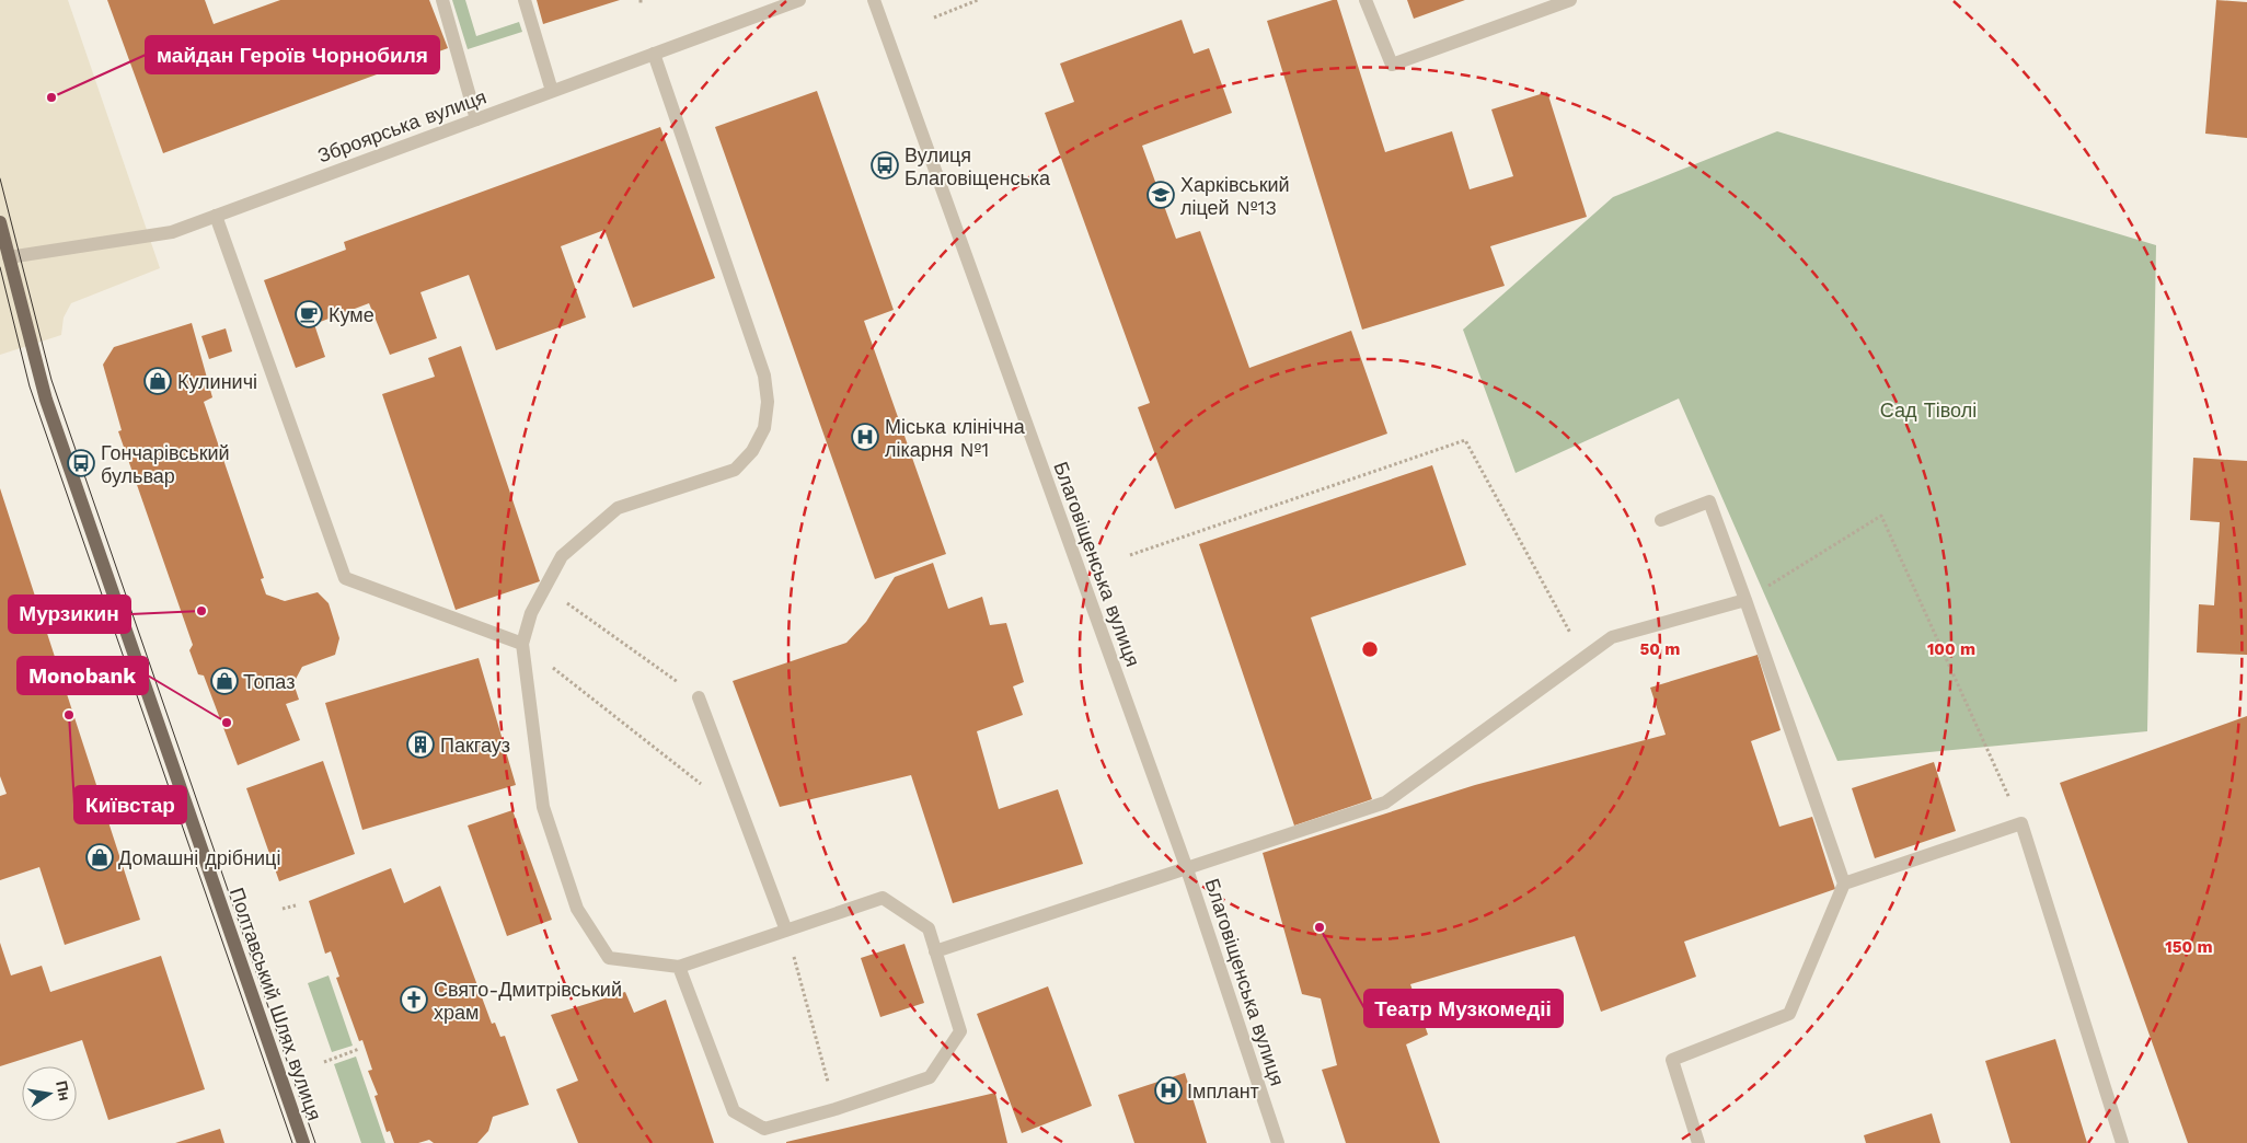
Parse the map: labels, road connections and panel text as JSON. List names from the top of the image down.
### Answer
{
  "streets": {
    "main road": ["Полтавський Шлях вулиця"],
    "street": ["Зброярська вулиця", "Благовіщенська вулиця"]
  },
  "crossings": [
    ["Зброярська вулиця", "Полтавський Шлях вулиця"]
  ],
  "parks": ["Сад Тіволі"],
  "places": {
    "other": [
      "майдан Героїв Чорнобиля",
      "Мурзикин",
      "Київстар",
      "Monobank",
      "Театр Музкомедіі"
    ],
    "bus stop": ["Вулиця Благовіщенська", "Гончарівський бульвар"],
    "school or university": ["Харківський ліцей №13"],
    "cafe": ["Куме"],
    "shop": ["Кулиничі", "Топаз", "Домашні дрібниці"],
    "hospital": ["Міська клінічна лікарня №1", "Імплант"],
    "building": ["Пакгауз"],
    "church": ["Свято-Дмитрівський храм"]
  },
  "north": "right",
  "rings": ["50 m", "100 m", "150 m"]
}
